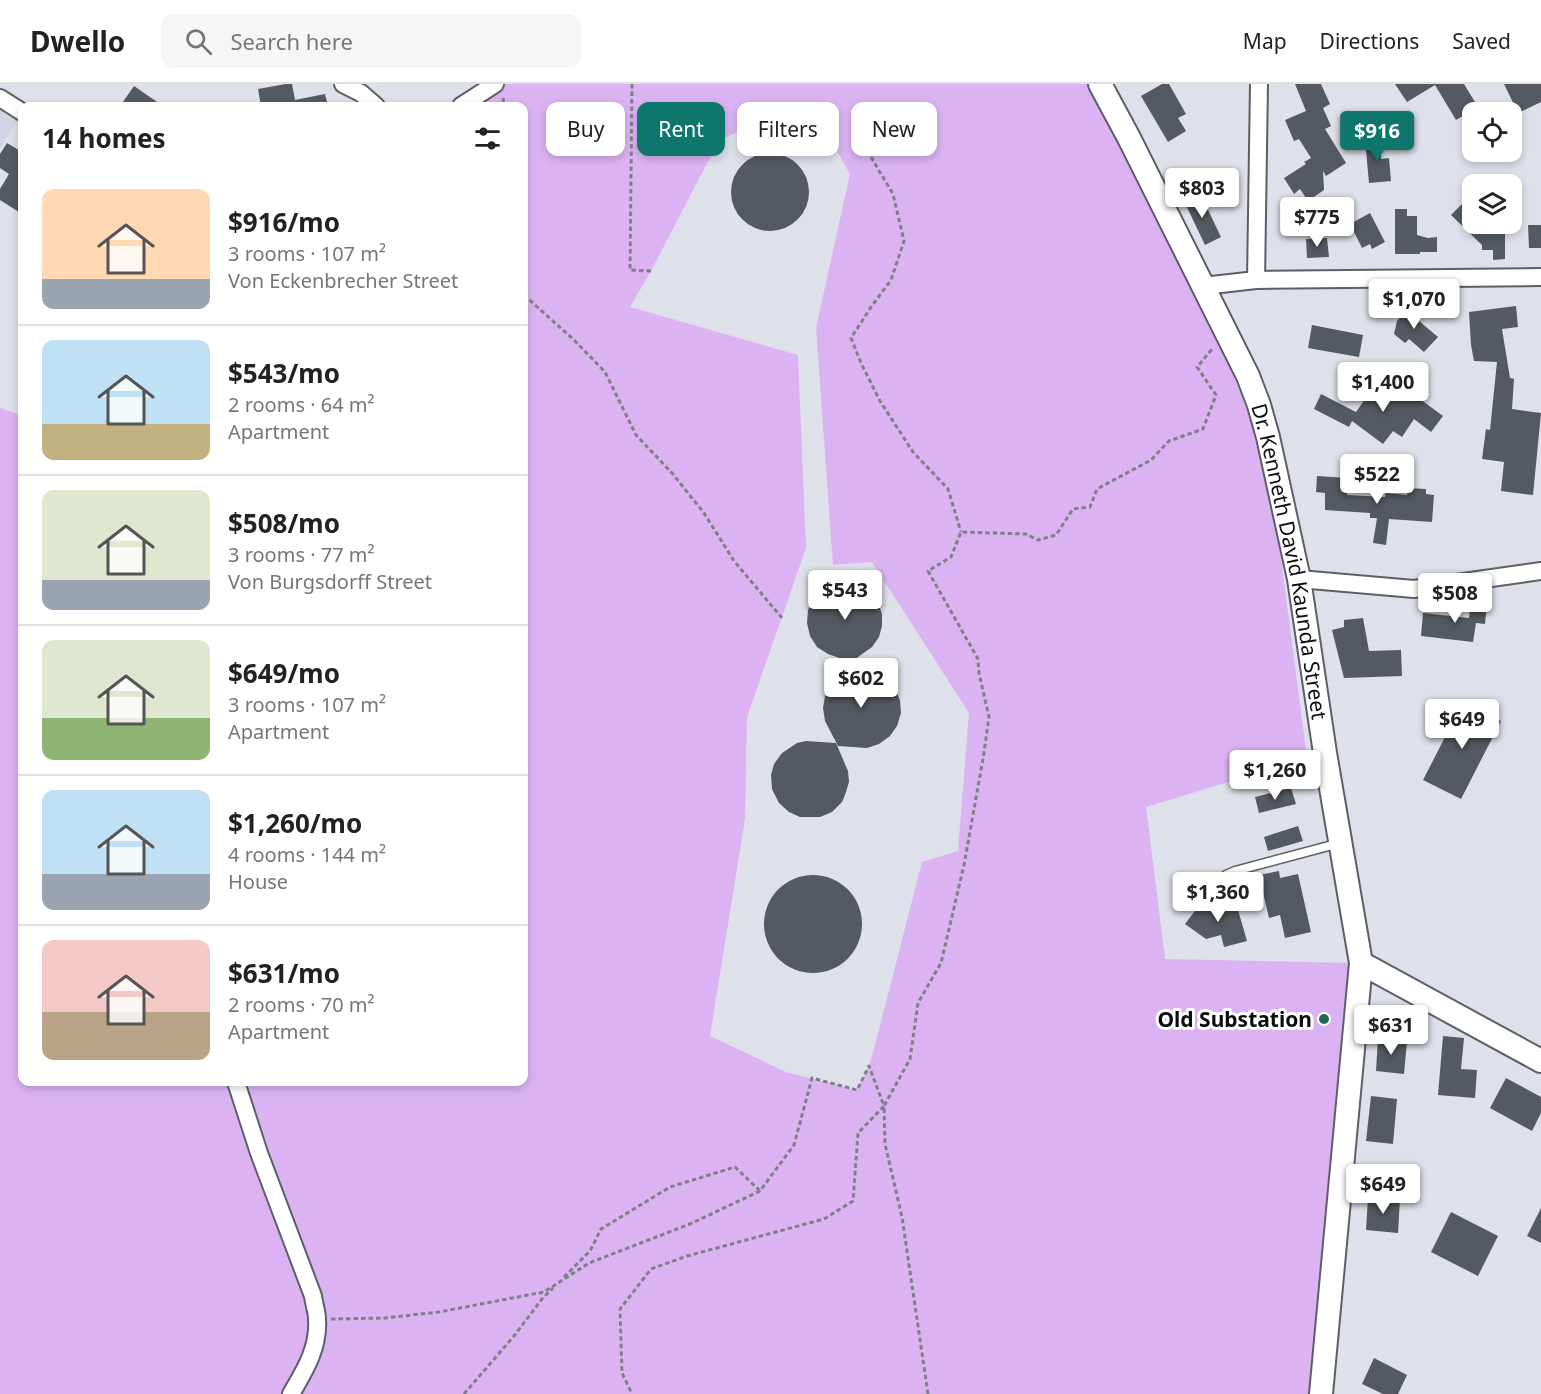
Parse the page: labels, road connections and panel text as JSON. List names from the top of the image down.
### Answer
{
  "streets": {
    "street": ["Dr. Kenneth David Kaunda Street"]
  },
  "places": ["Old Substation"],
  "page": {
    "header": "Dwello",
    "search": "Search here",
    "nav": ["Map", "Directions", "Saved"],
    "chip": [
      "Buy",
      "Rent",
      "Filters",
      "New"
    ],
    "heading": "14 homes",
    "price": [
      "$916",
      "$803",
      "$775",
      "$1,070",
      "$1,400",
      "$522",
      "$543",
      "$508",
      "$602",
      "$649",
      "$1,260",
      "$1,360",
      "$631",
      "$649"
    ],
    "list": [
      {
        "name": "$916/mo",
        "note": "3 rooms · 107 m² · Von Eckenbrecher Street"
      },
      {
        "name": "$543/mo",
        "note": "2 rooms · 64 m² · Apartment"
      },
      {
        "name": "$508/mo",
        "note": "3 rooms · 77 m² · Von Burgsdorff Street"
      },
      {
        "name": "$649/mo",
        "note": "3 rooms · 107 m² · Apartment"
      },
      {
        "name": "$1,260/mo",
        "note": "4 rooms · 144 m² · House"
      },
      {
        "name": "$631/mo",
        "note": "2 rooms · 70 m² · Apartment"
      }
    ]
  }
}
